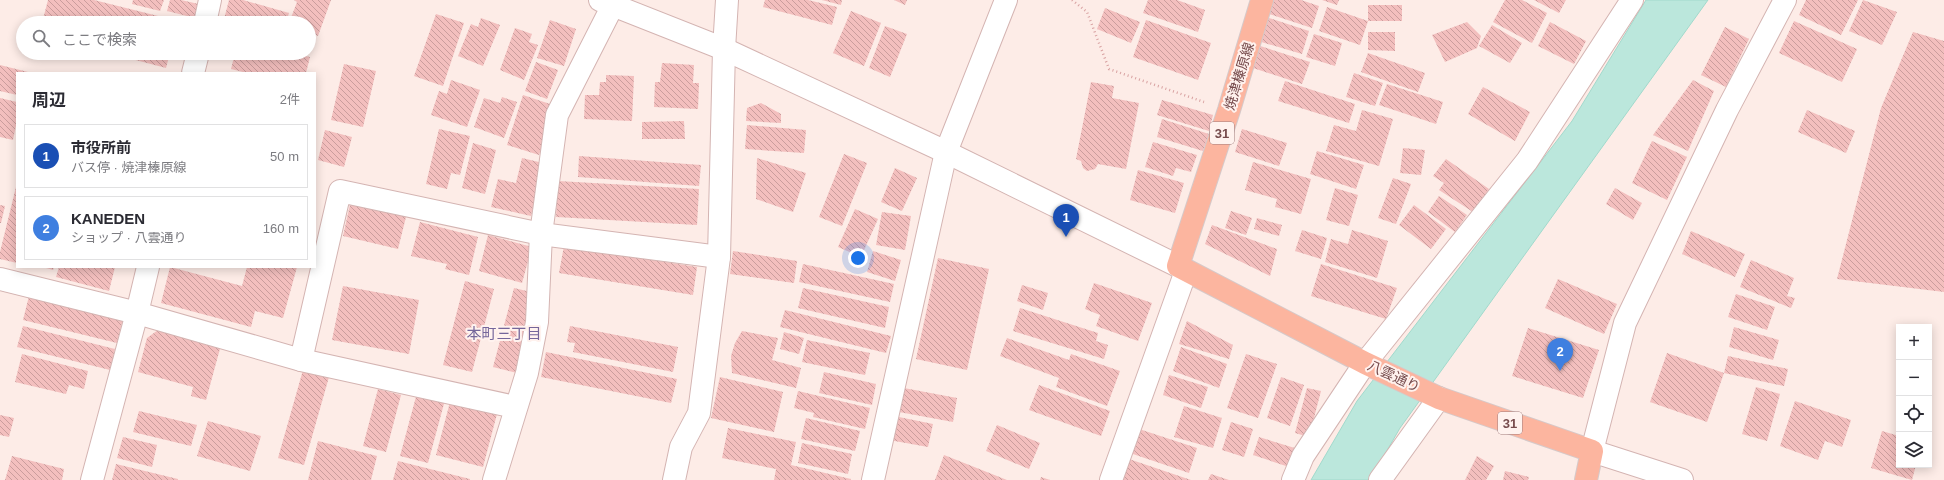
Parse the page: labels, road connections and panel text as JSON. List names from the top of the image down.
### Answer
{
  "streets": {
    "main road": ["焼津榛原線", "31", "八雲通り"]
  },
  "crossings": [
    ["焼津榛原線", "八雲通り"]
  ],
  "districts": ["本町三丁目"],
  "page": {
    "search": "ここで検索",
    "heading": ["周辺", "2件"],
    "list": [
      {
        "mark": "1",
        "name": "市役所前",
        "note": "バス停 · 焼津榛原線",
        "value": "50 m"
      },
      {
        "mark": "2",
        "name": "KANEDEN",
        "note": "ショップ · 八雲通り",
        "value": "160 m"
      }
    ],
    "pins": ["1", "2"],
    "map_buttons": ["+", "−"]
  }
}
